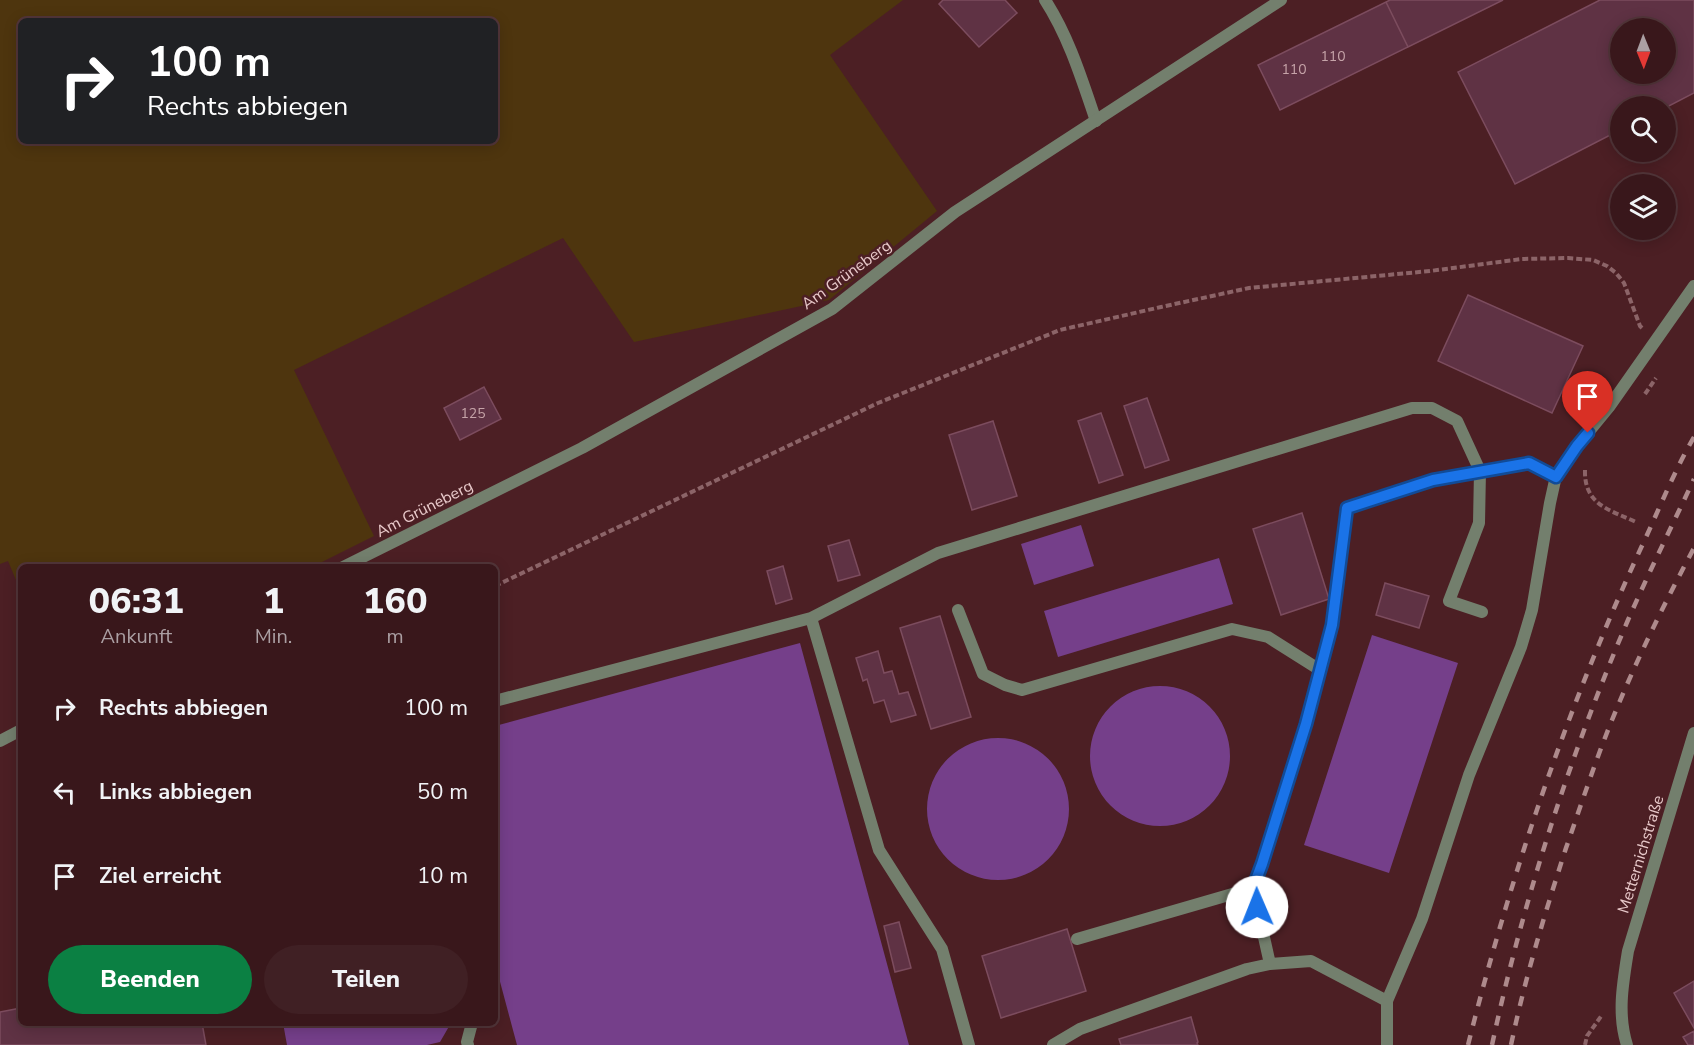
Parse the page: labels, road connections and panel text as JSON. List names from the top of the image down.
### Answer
{
  "streets": {
    "street": ["Am Grüneberg", "Metternichstraße"]
  },
  "house_numbers": ["110", "110", "125"],
  "north": "bottom",
  "page": {
    "turn": ["100 m", "Rechts abbiegen"],
    "eta": [
      "06:31",
      "Ankunft",
      "1",
      "Min.",
      "160",
      "m"
    ],
    "list": [
      {
        "name": "Rechts abbiegen",
        "value": "100 m"
      },
      {
        "name": "Links abbiegen",
        "value": "50 m"
      },
      {
        "name": "Ziel erreicht",
        "value": "10 m"
      }
    ],
    "buttons": ["Beenden", "Teilen"]
  }
}
